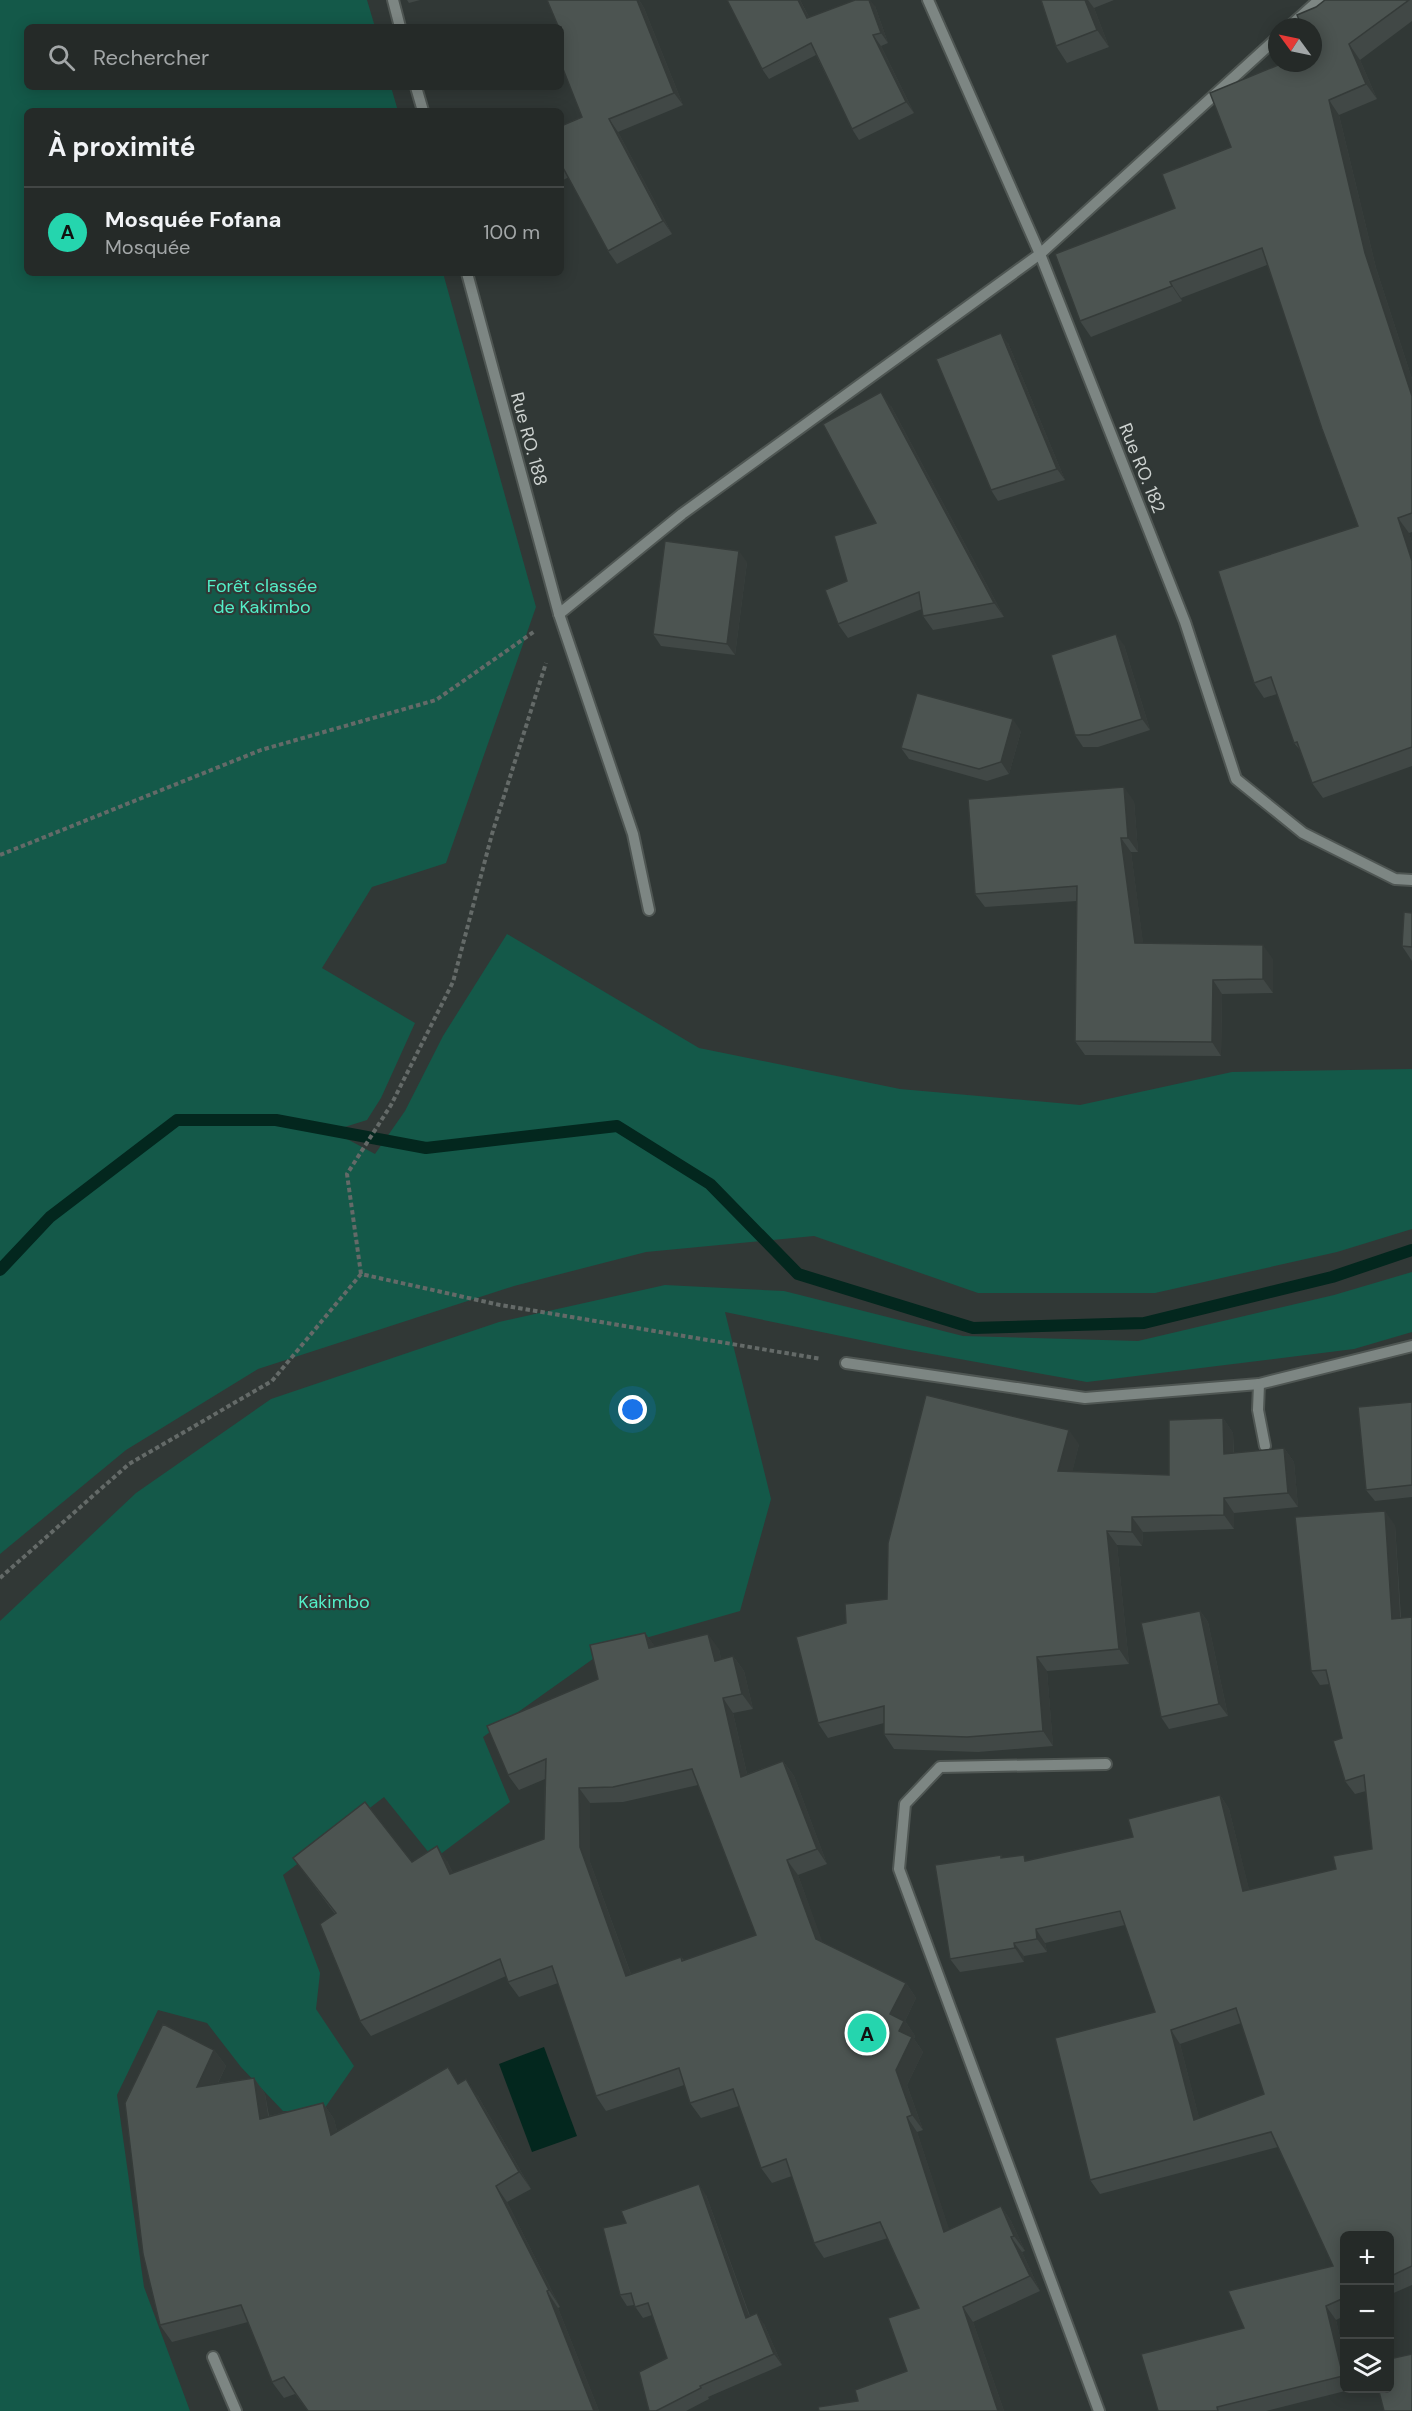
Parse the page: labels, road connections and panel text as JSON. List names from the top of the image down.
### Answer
{
  "streets": {
    "street": ["Rue RO. 188", "Rue RO. 182"]
  },
  "parks": ["Forêt classée de Kakimbo", "Kakimbo"],
  "north": "top left",
  "page": {
    "search": "Rechercher",
    "heading": "À proximité",
    "list": [
      {
        "mark": "A",
        "name": "Mosquée Fofana",
        "note": "Mosquée",
        "value": "100 m"
      }
    ],
    "pins": "A",
    "map_buttons": ["+", "−"]
  }
}
